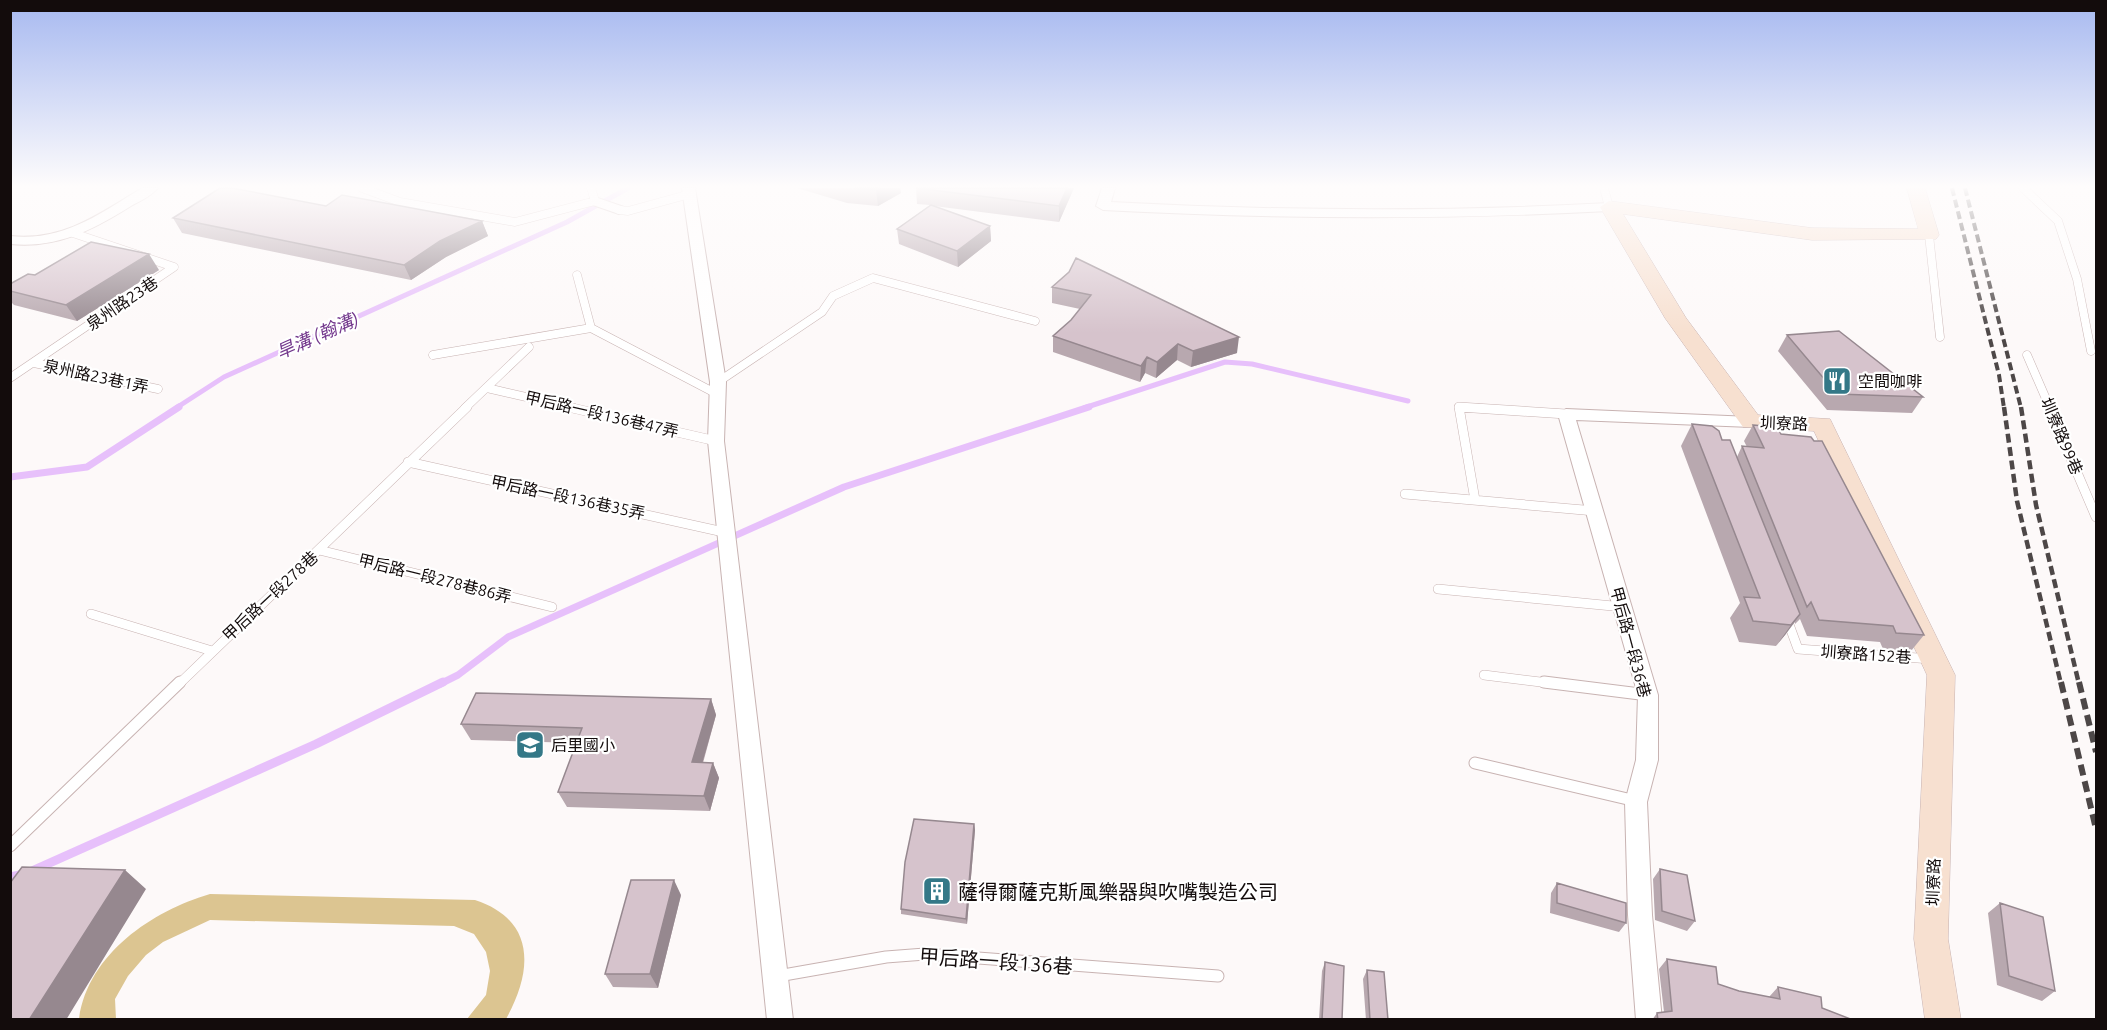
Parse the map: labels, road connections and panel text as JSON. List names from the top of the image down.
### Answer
{
  "streets": {
    "street": ["圳寮路", "甲后路一段36巷"],
    "lane": [
      "泉州路23巷",
      "泉州路23巷1弄",
      "甲后路一段136巷47弄",
      "圳寮路99巷",
      "甲后路一段136巷35弄",
      "甲后路一段278巷86弄",
      "甲后路一段278巷",
      "圳寮路152巷",
      "甲后路一段136巷"
    ]
  },
  "crossings": [
    ["泉州路23巷", "泉州路23巷1弄"],
    ["甲后路一段136巷47弄", "甲后路一段278巷"],
    ["圳寮路", "圳寮路152巷"],
    ["甲后路一段136巷35弄", "甲后路一段278巷"],
    ["甲后路一段278巷86弄", "甲后路一段278巷"]
  ],
  "water": ["旱溝 (翰溝)"],
  "places": {
    "restaurant": ["空間咖啡"],
    "school or university": ["后里國小"],
    "building": ["薩得爾薩克斯風樂器與吹嘴製造公司"]
  }
}
